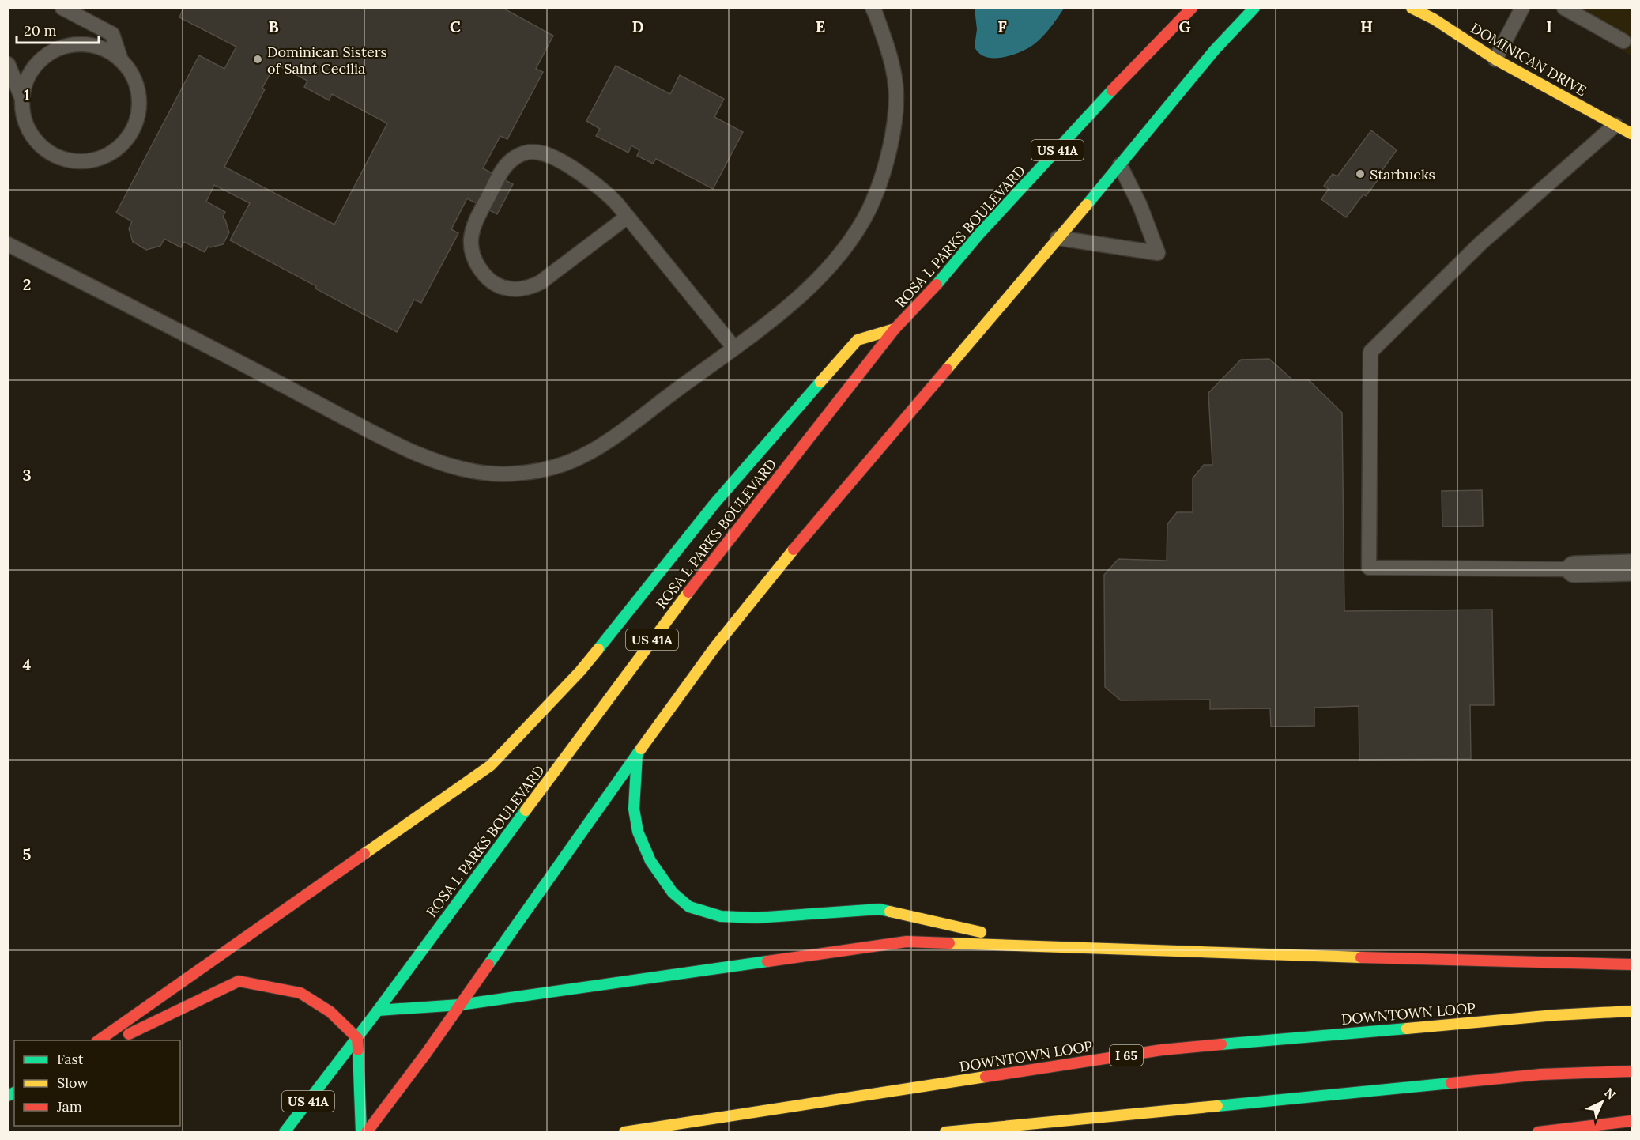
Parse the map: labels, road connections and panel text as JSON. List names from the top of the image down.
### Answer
{
  "streets": {
    "main road": [
      "DOMINICAN DRIVE",
      "US 41A",
      "ROSA L PARKS BOULEVARD",
      "DOWNTOWN LOOP",
      "I 65"
    ]
  },
  "places": ["Dominican Sisters of Saint Cecilia", "Starbucks"],
  "legend": ["Fast", "Slow", "Jam"],
  "scale_bar": "20 m",
  "north": "top right",
  "grid": {
    "columns": [
      "B",
      "C",
      "D",
      "E",
      "F",
      "G",
      "H",
      "I"
    ],
    "rows": [
      "1",
      "2",
      "3",
      "4",
      "5"
    ]
  }
}
